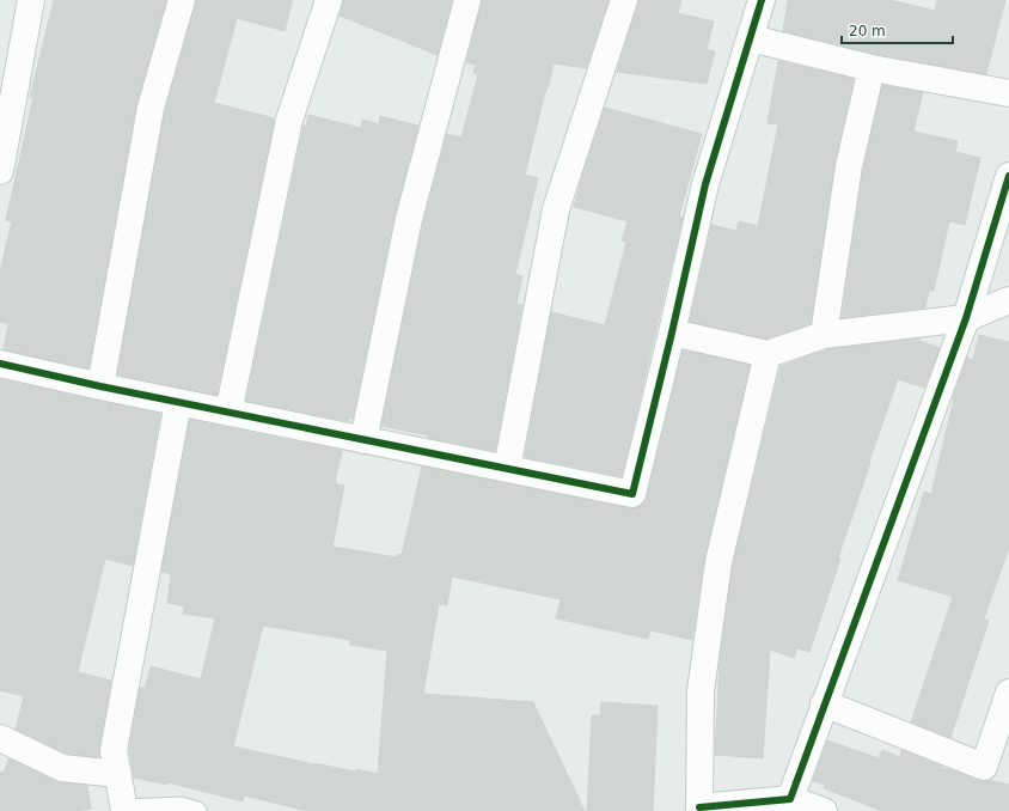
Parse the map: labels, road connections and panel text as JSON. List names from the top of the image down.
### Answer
{
  "scale_bar": "20 m"
}
